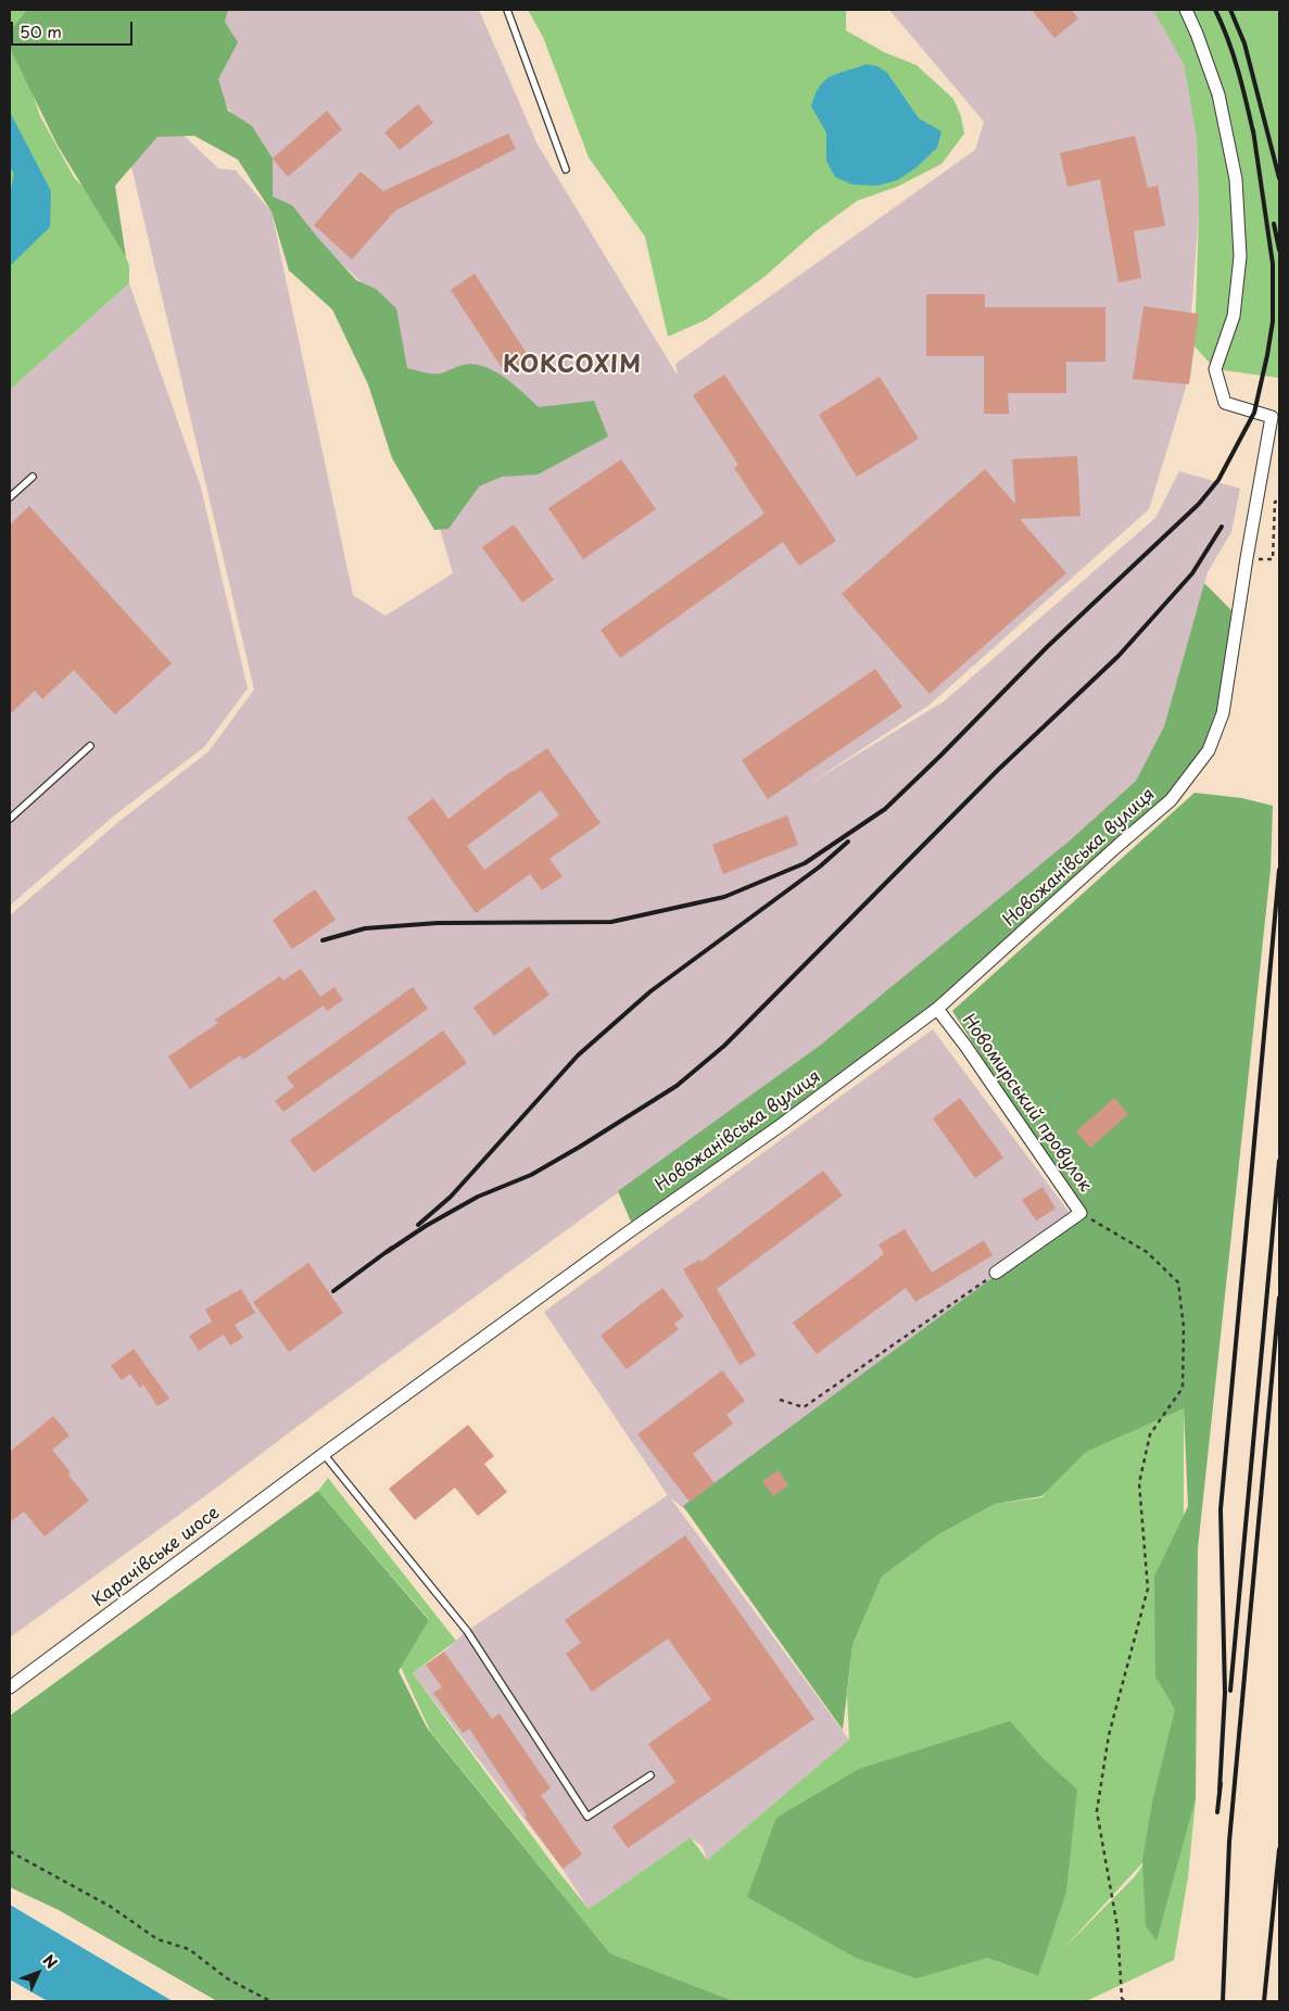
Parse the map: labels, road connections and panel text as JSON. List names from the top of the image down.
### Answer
{
  "streets": {
    "street": ["Новожанівська вулиця", "Новомирський провулок", "Карачівське шосе"]
  },
  "crossings": [
    ["Новожанівська вулиця", "Новомирський провулок"],
    ["Новожанівська вулиця", "Карачівське шосе"]
  ],
  "districts": ["КОКСОХІМ"],
  "scale_bar": "50 m",
  "north": "top right"
}
